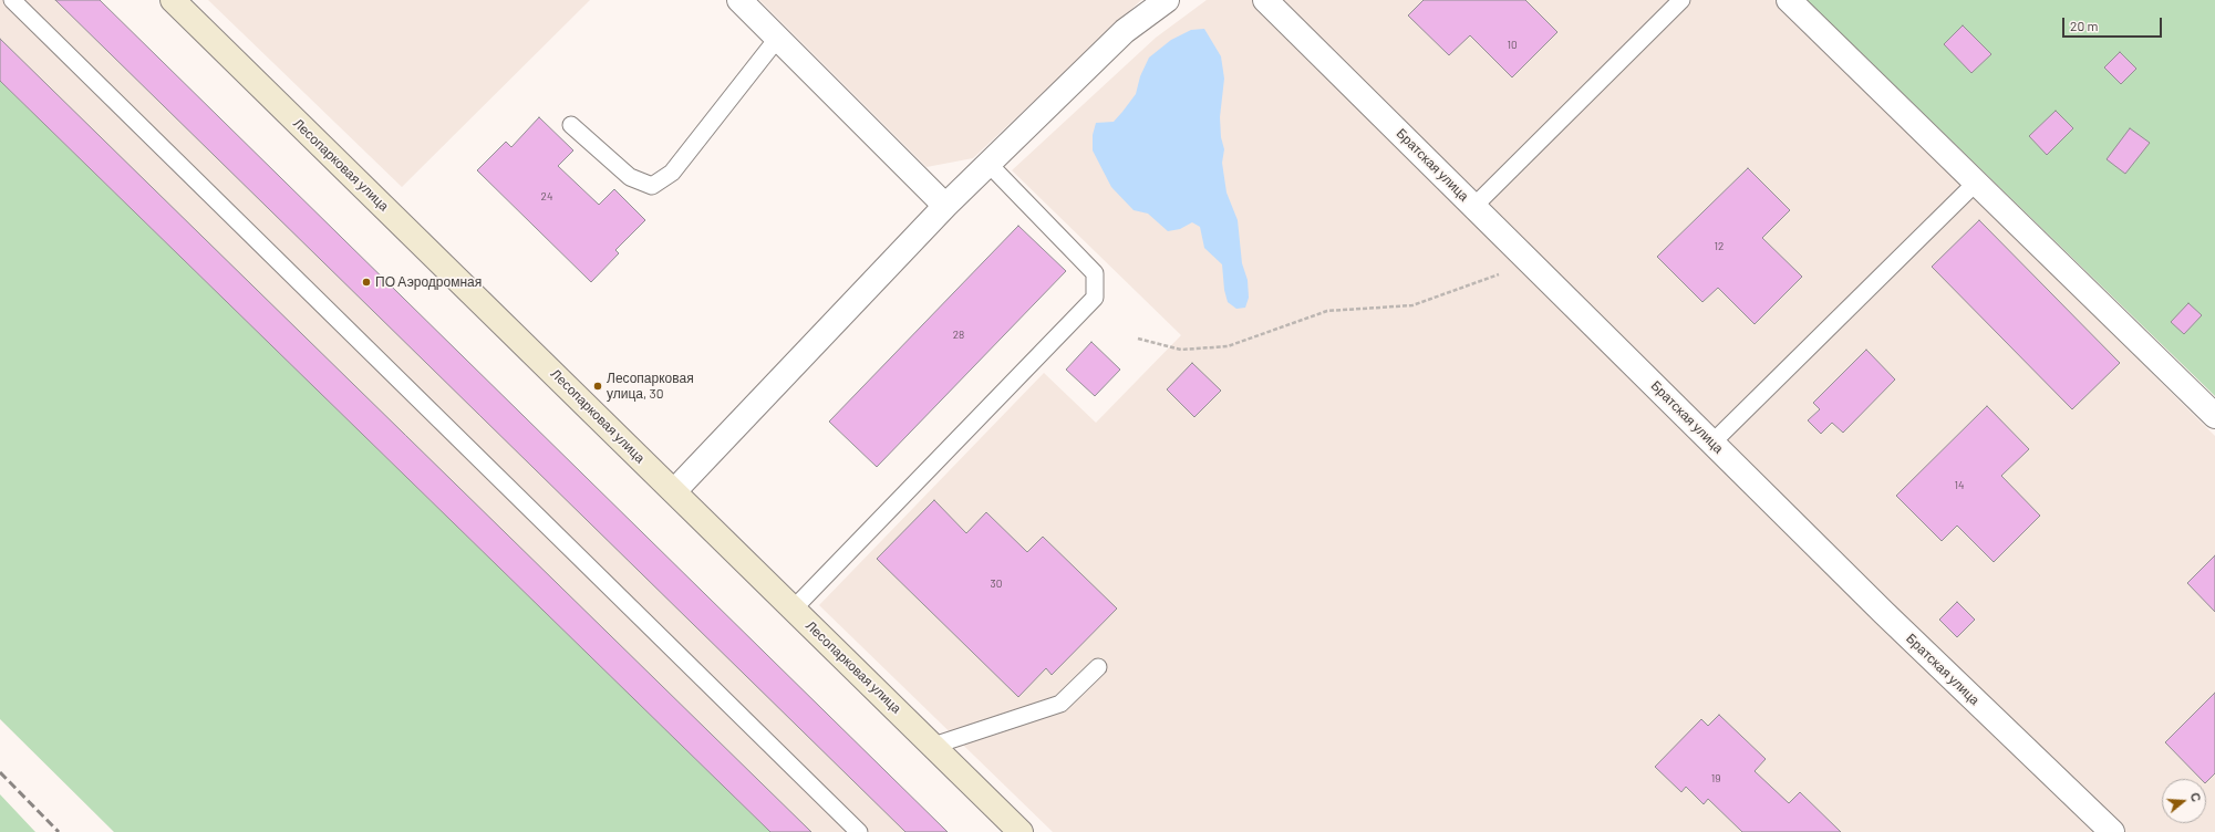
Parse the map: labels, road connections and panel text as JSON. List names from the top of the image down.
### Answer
{
  "streets": {
    "street": ["Лесопарковая улица", "Братская улица"]
  },
  "places": ["ПО Аэродромная", "Лесопарковая улица, 30"],
  "house_numbers": [
    "10",
    "24",
    "12",
    "28",
    "14",
    "30",
    "19"
  ],
  "scale_bar": "20 m",
  "north": "right"
}
